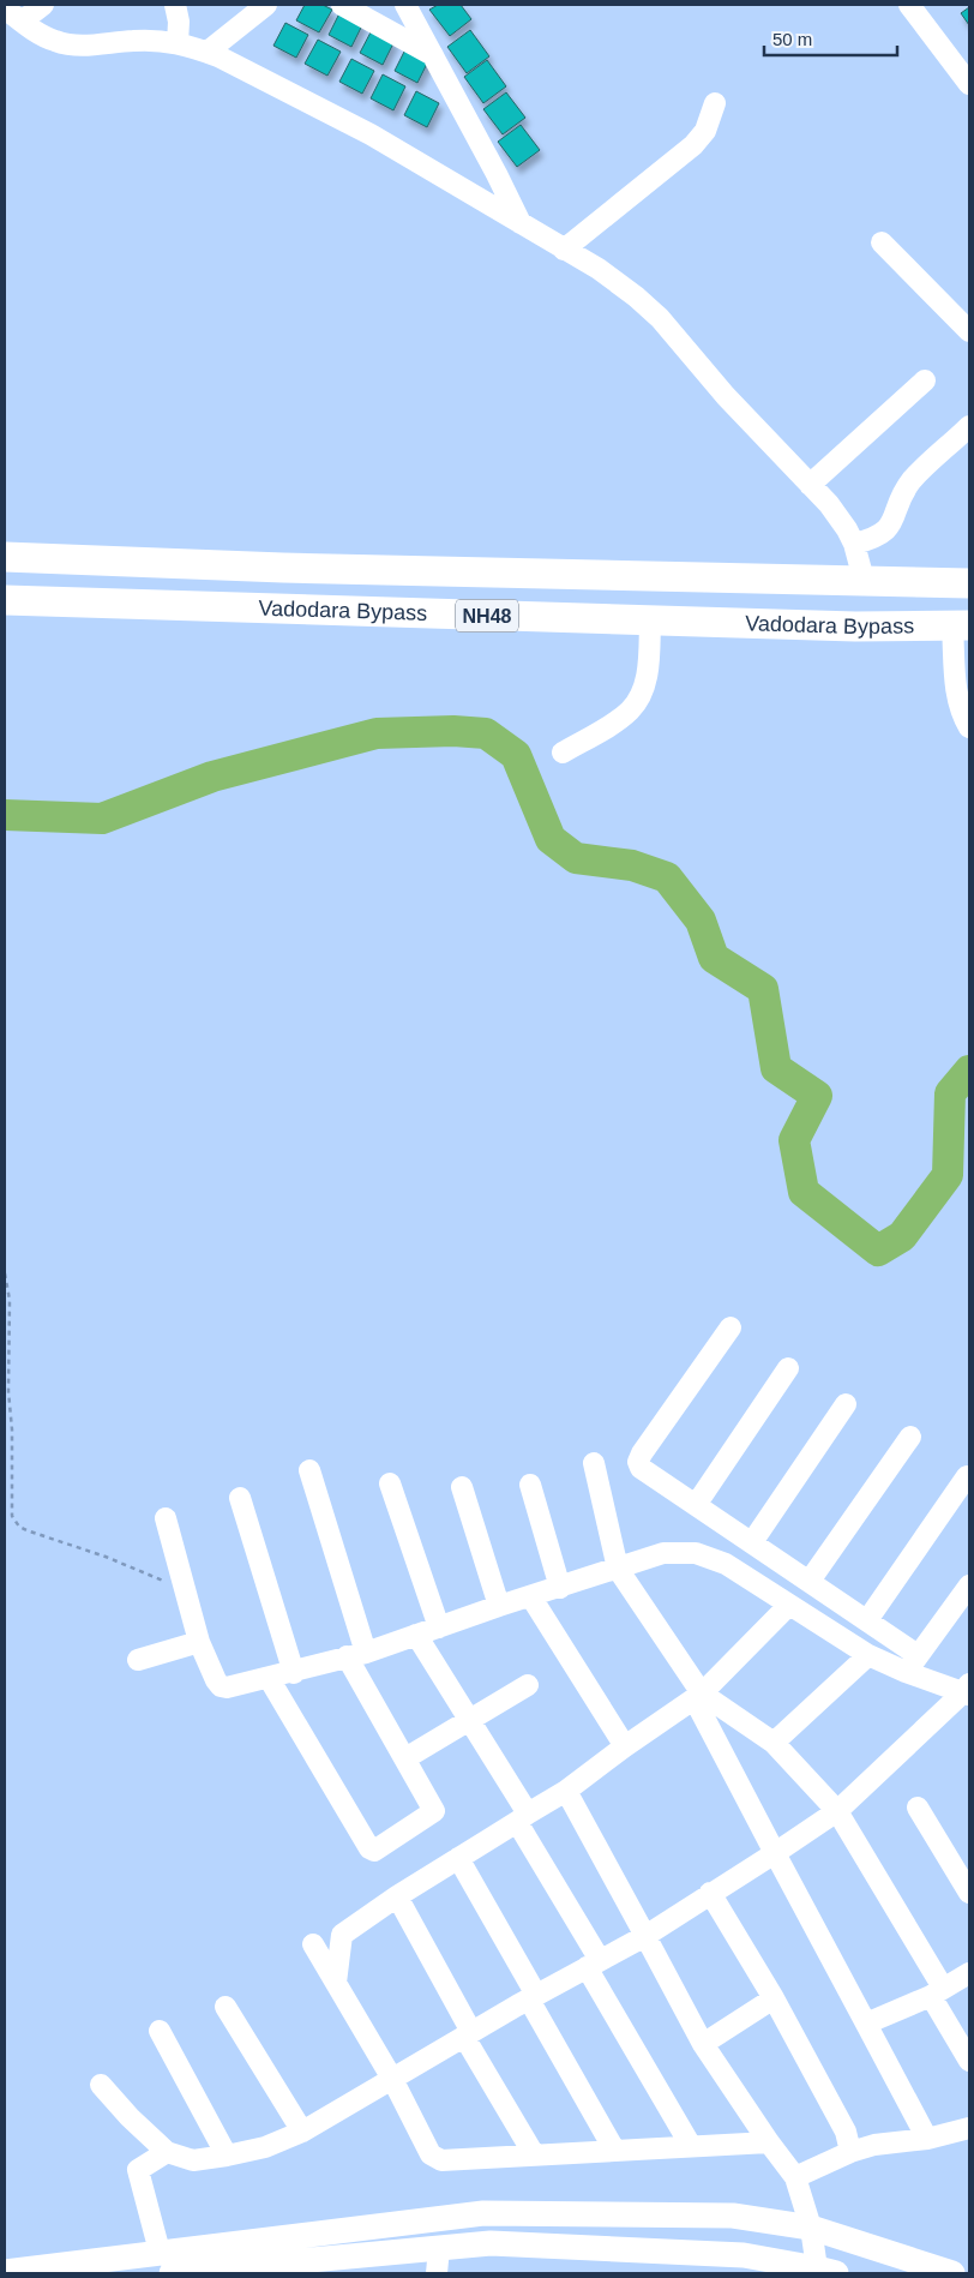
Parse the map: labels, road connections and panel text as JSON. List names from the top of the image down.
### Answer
{
  "streets": {
    "highway": ["Vadodara Bypass", "NH48"]
  },
  "scale_bar": "50 m"
}
